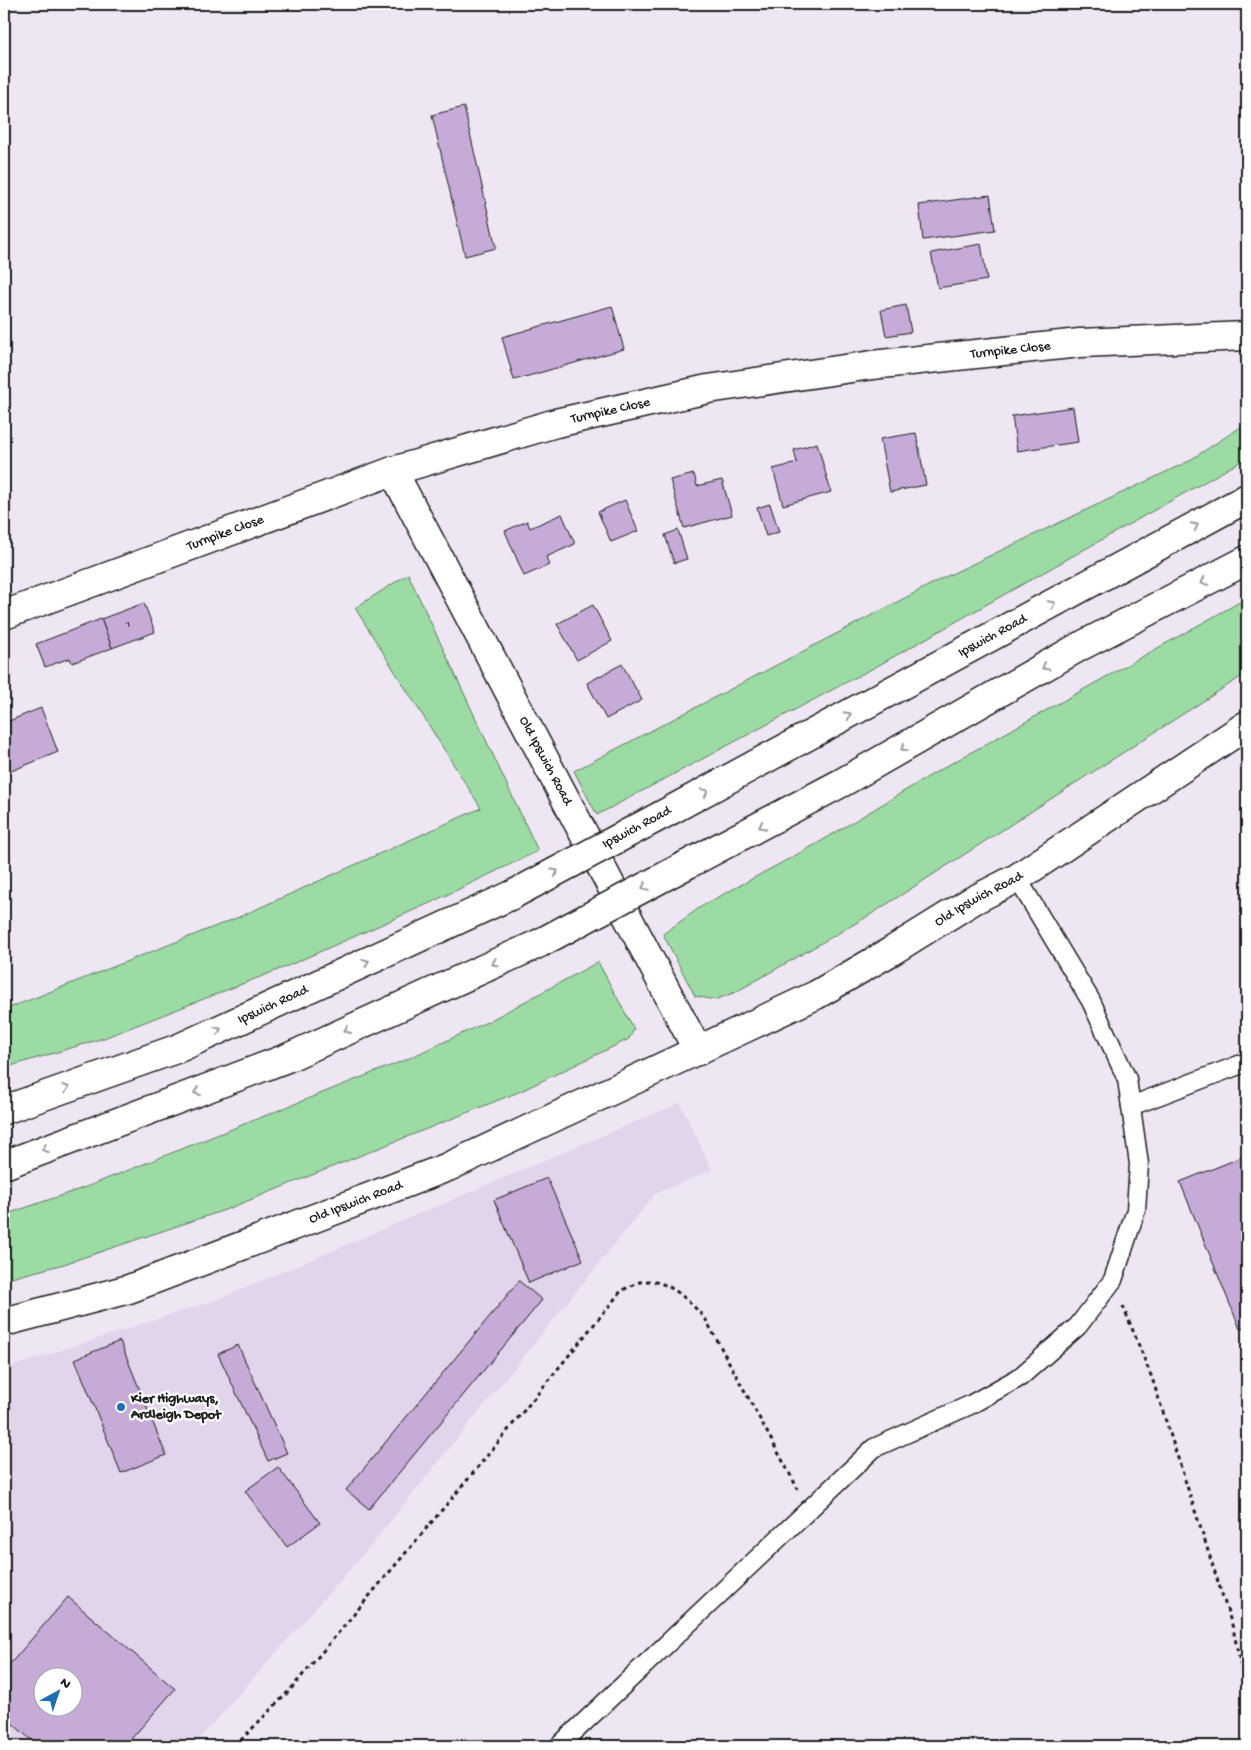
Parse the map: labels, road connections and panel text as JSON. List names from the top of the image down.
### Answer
{
  "streets": {
    "main road": ["Turnpike Close", "Ipswich Road", "Old Ipswich Road"]
  },
  "crossings": [
    ["Turnpike Close", "Old Ipswich Road"]
  ],
  "places": ["Kier Highways, Ardleigh Depot"],
  "house_numbers": ["1"],
  "north": "top right"
}
